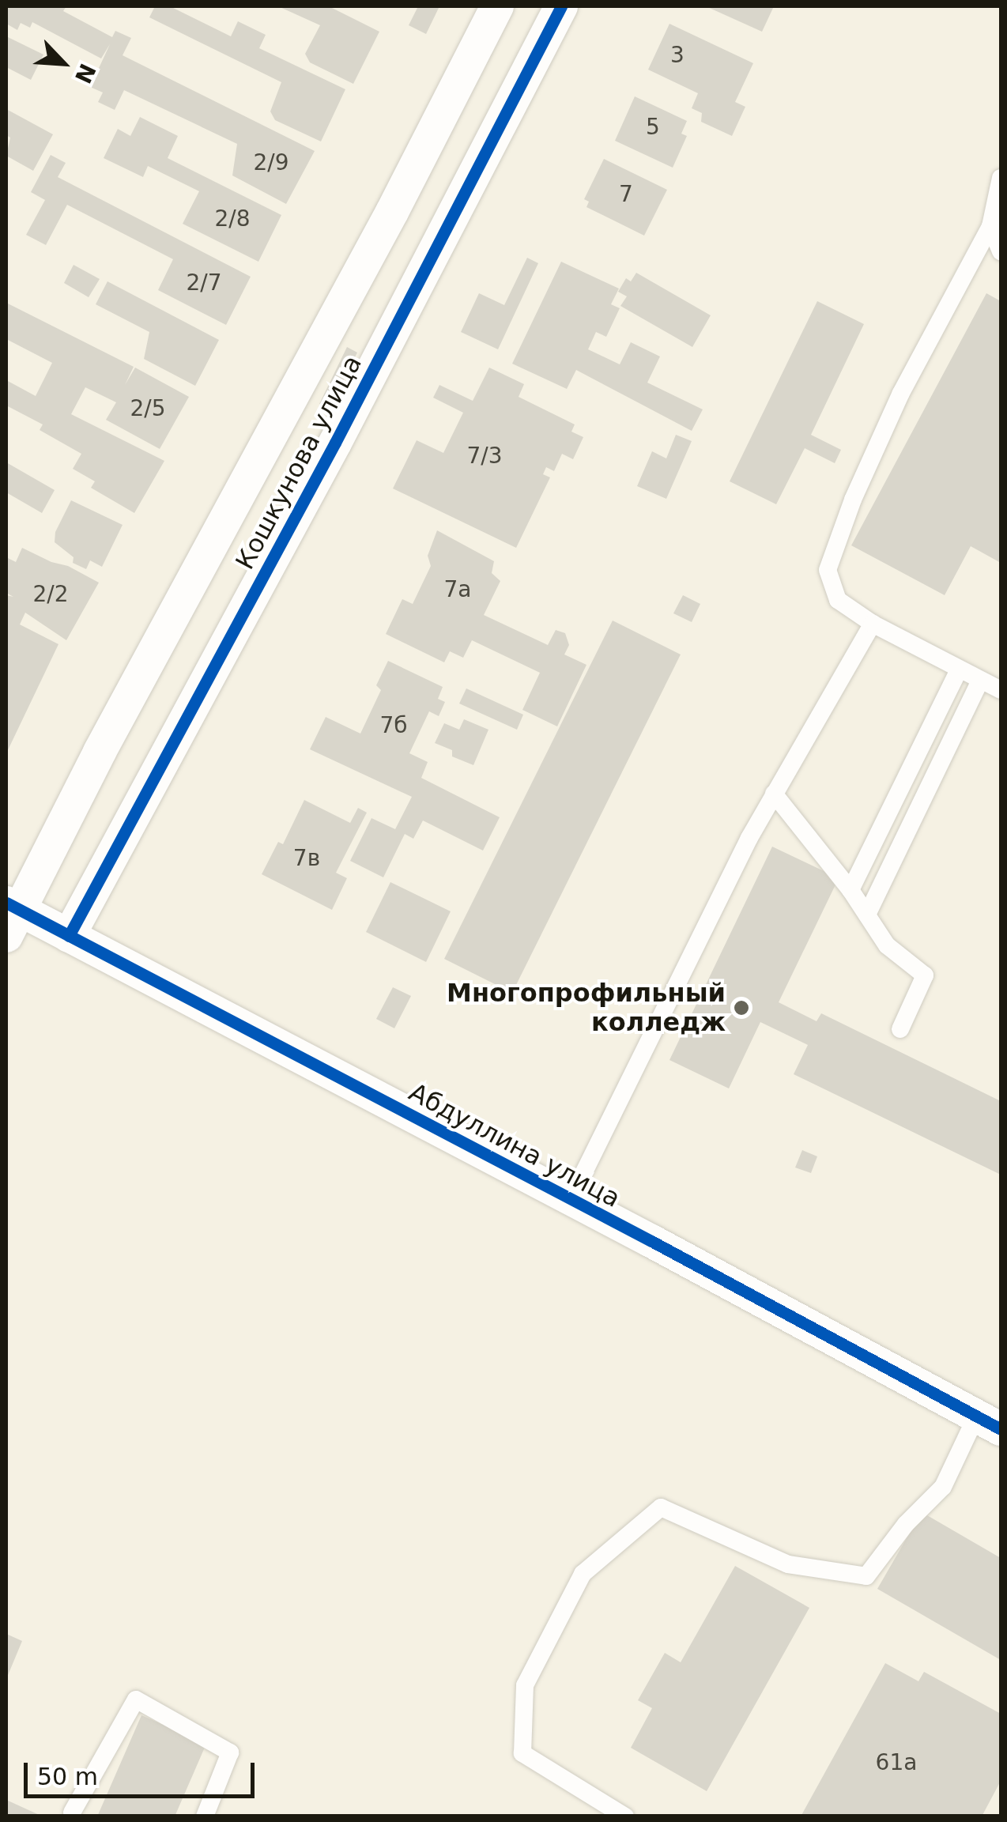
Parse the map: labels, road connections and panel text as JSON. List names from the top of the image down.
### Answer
{
  "streets": {
    "street": ["Кошкунова улица", "Абдуллина улица"]
  },
  "crossings": [
    ["Кошкунова улица", "Абдуллина улица"]
  ],
  "places": ["Многопрофильный колледж"],
  "house_numbers": [
    "3",
    "5",
    "2/9",
    "7",
    "2/8",
    "2/7",
    "2/5",
    "7/3",
    "7а",
    "2/2",
    "7б",
    "7в",
    "61а"
  ],
  "scale_bar": "50 m",
  "north": "bottom right"
}
